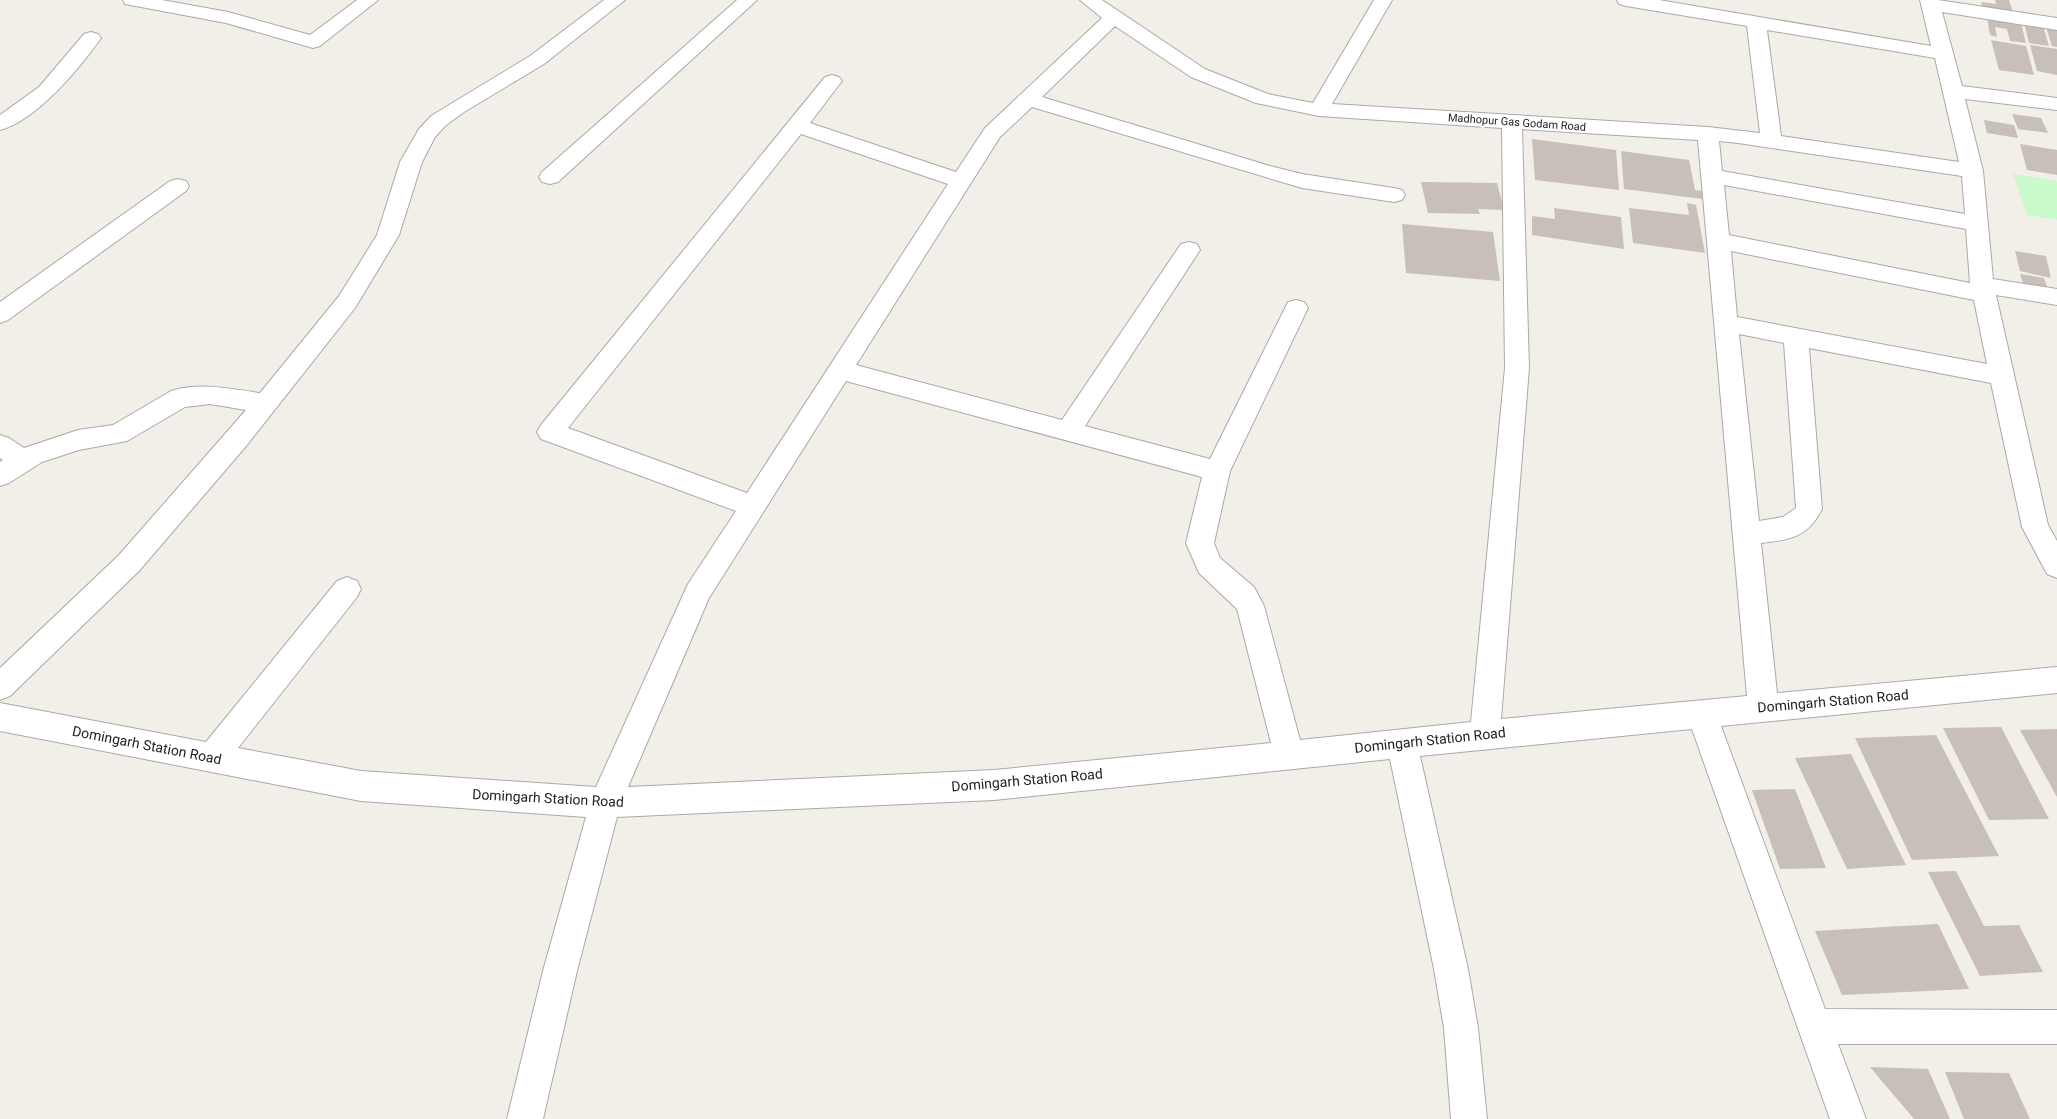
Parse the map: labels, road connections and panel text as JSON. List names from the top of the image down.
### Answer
{
  "streets": {
    "street": ["Madhopur Gas Godam Road", "Domingarh Station Road"]
  }
}
